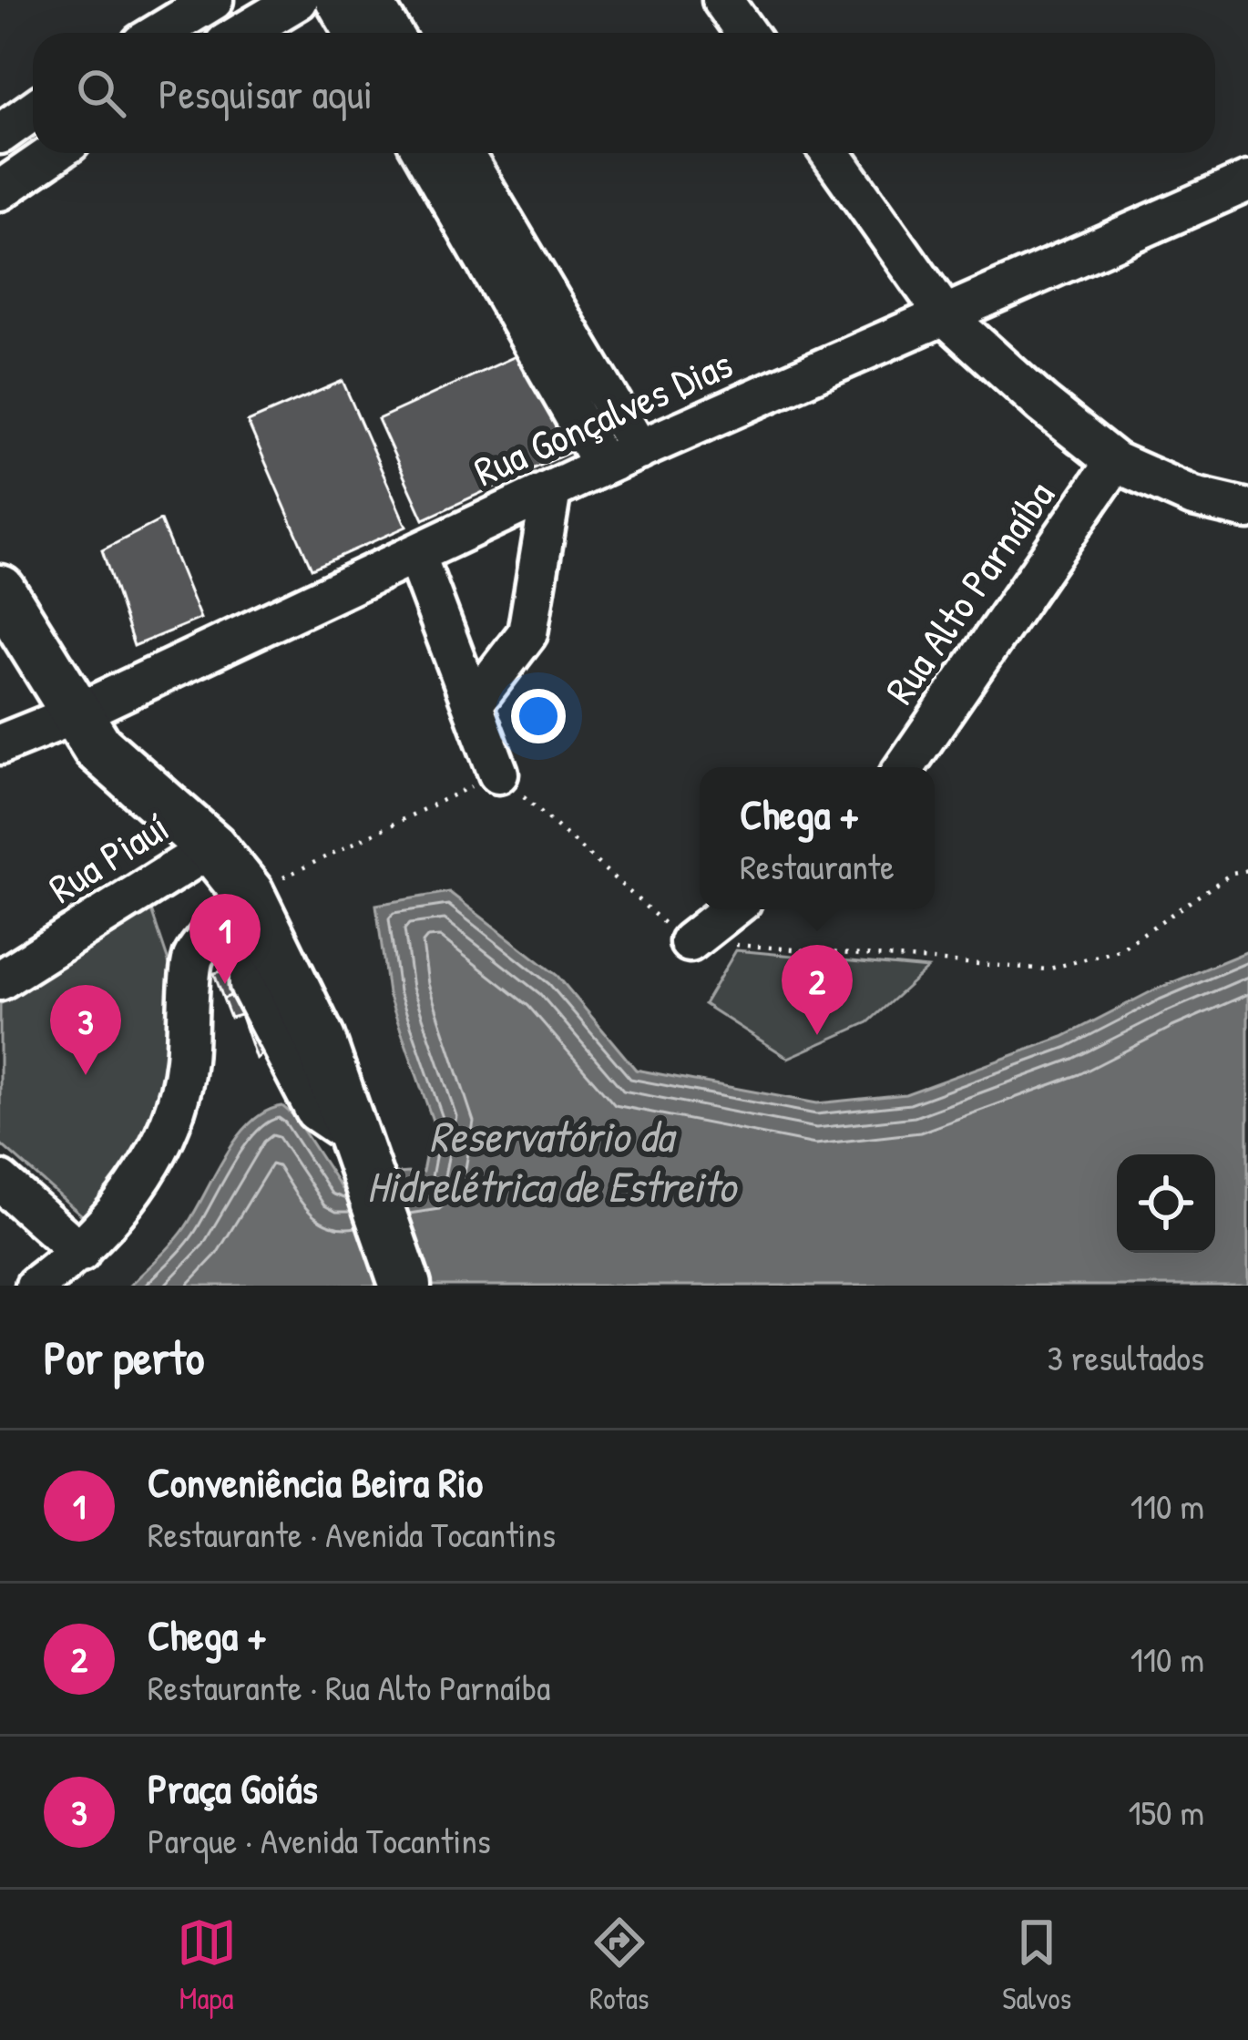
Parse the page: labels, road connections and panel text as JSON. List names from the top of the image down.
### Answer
{
  "streets": {
    "street": ["Rua Gonçalves Dias", "Rua Alto Parnaíba", "Rua Piauí"]
  },
  "water": ["Reservatório da Hidrelétrica de Estreito"],
  "page": {
    "search": "Pesquisar aqui",
    "popup": ["Chega +", "Restaurante"],
    "pins": ["1", "2", "3"],
    "heading": ["Por perto", "3 resultados"],
    "list": [
      {
        "mark": "1",
        "name": "Conveniência Beira Rio",
        "note": "Restaurante · Avenida Tocantins",
        "value": "110 m"
      },
      {
        "mark": "2",
        "name": "Chega +",
        "note": "Restaurante · Rua Alto Parnaíba",
        "value": "110 m"
      },
      {
        "mark": "3",
        "name": "Praça Goiás",
        "note": "Parque · Avenida Tocantins",
        "value": "150 m"
      }
    ],
    "nav": ["Mapa", "Rotas", "Salvos"]
  }
}
